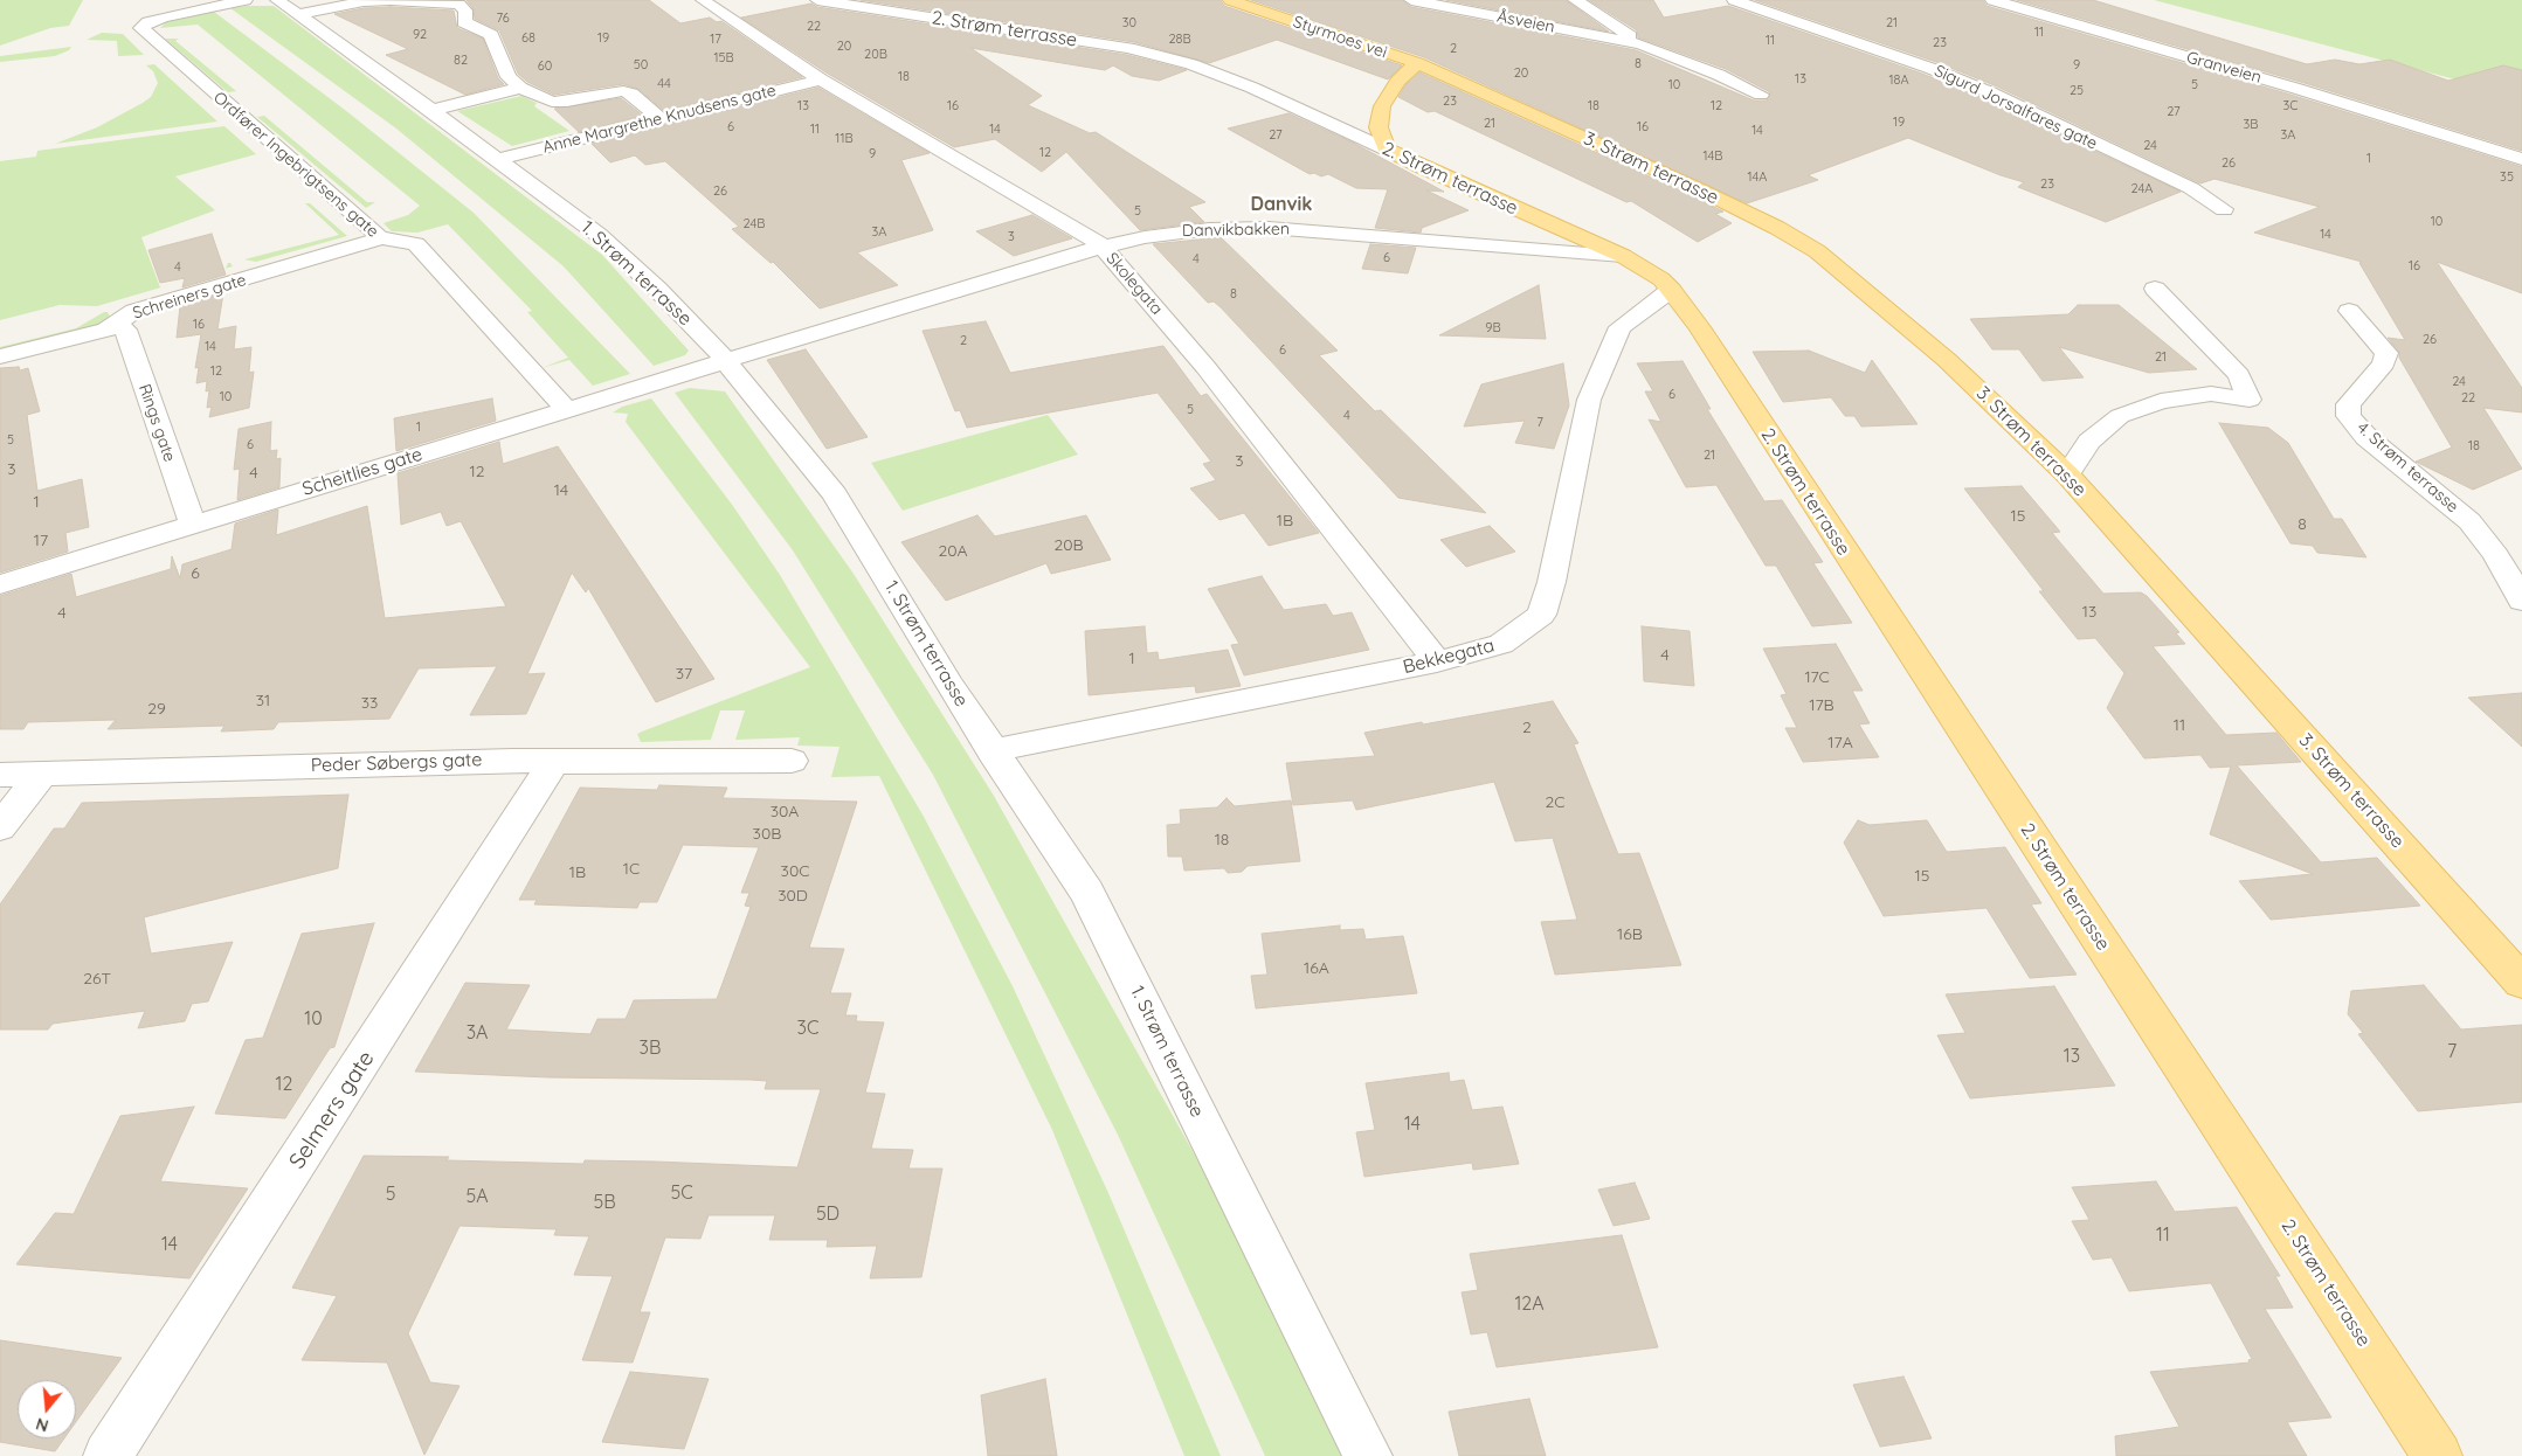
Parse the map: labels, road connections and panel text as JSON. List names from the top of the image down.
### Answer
{
  "streets": {
    "main road": ["2. Strøm terrasse", "Styrmoes vei", "3. Strøm terrasse"],
    "street": [
      "Åsveien",
      "Granveien",
      "Sigurd Jorsalfares gate",
      "Anne Margrethe Knudsens gate",
      "Ordfører Ingebrigtsens gate",
      "Danvikbakken",
      "1. Strøm terrasse",
      "Skolegata",
      "Schreiners gate",
      "Rings gate",
      "4. Strøm terrasse",
      "Scheitlies gate",
      "Bekkegata",
      "Peder Søbergs gate",
      "Selmers gate"
    ]
  },
  "crossings": [
    ["2. Strøm terrasse", "Danvikbakken"],
    ["2. Strøm terrasse", "Bekkegata"],
    ["Styrmoes vei", "3. Strøm terrasse"],
    ["Anne Margrethe Knudsens gate", "1. Strøm terrasse"],
    ["Anne Margrethe Knudsens gate", "Skolegata"],
    ["Ordfører Ingebrigtsens gate", "Schreiners gate"],
    ["Ordfører Ingebrigtsens gate", "Scheitlies gate"],
    ["Danvikbakken", "1. Strøm terrasse"],
    ["Danvikbakken", "Skolegata"],
    ["Danvikbakken", "Scheitlies gate"],
    ["1. Strøm terrasse", "Scheitlies gate"],
    ["1. Strøm terrasse", "Bekkegata"],
    ["Skolegata", "Bekkegata"],
    ["Schreiners gate", "Rings gate"],
    ["Rings gate", "Scheitlies gate"],
    ["Peder Søbergs gate", "Selmers gate"]
  ],
  "districts": ["Danvik"],
  "house_numbers": [
    "76",
    "30",
    "21",
    "22",
    "11",
    "92",
    "68",
    "19",
    "17",
    "28B",
    "11",
    "23",
    "20",
    "2",
    "20B",
    "15B",
    "82",
    "8",
    "50",
    "9",
    "60",
    "20",
    "18",
    "13",
    "18A",
    "44",
    "10",
    "5",
    "25",
    "23",
    "13",
    "16",
    "18",
    "12",
    "3C",
    "27",
    "19",
    "21",
    "3B",
    "6",
    "16",
    "11",
    "14",
    "14",
    "27",
    "3A",
    "11B",
    "24",
    "12",
    "9",
    "14B",
    "1",
    "26",
    "14A",
    "35",
    "23",
    "24A",
    "26",
    "5",
    "10",
    "24B",
    "3A",
    "14",
    "3",
    "6",
    "4",
    "16",
    "4",
    "8",
    "16",
    "9B",
    "26",
    "2",
    "14",
    "6",
    "21",
    "12",
    "24",
    "6",
    "10",
    "22",
    "5",
    "4",
    "7",
    "1",
    "5",
    "6",
    "18",
    "21",
    "3",
    "3",
    "12",
    "4",
    "14",
    "1",
    "15",
    "1B",
    "8",
    "17",
    "20B",
    "20A",
    "6",
    "13",
    "4",
    "4",
    "1",
    "37",
    "17C",
    "31",
    "33",
    "17B",
    "29",
    "11",
    "2",
    "17A",
    "2C",
    "30A",
    "30B",
    "18",
    "1C",
    "30C",
    "1B",
    "15",
    "30D",
    "16B",
    "16A",
    "26T",
    "10",
    "3C",
    "3A",
    "3B",
    "7",
    "13",
    "12",
    "14",
    "5C",
    "5",
    "5A",
    "5B",
    "5D",
    "11",
    "14",
    "12A"
  ],
  "north": "bottom"
}
